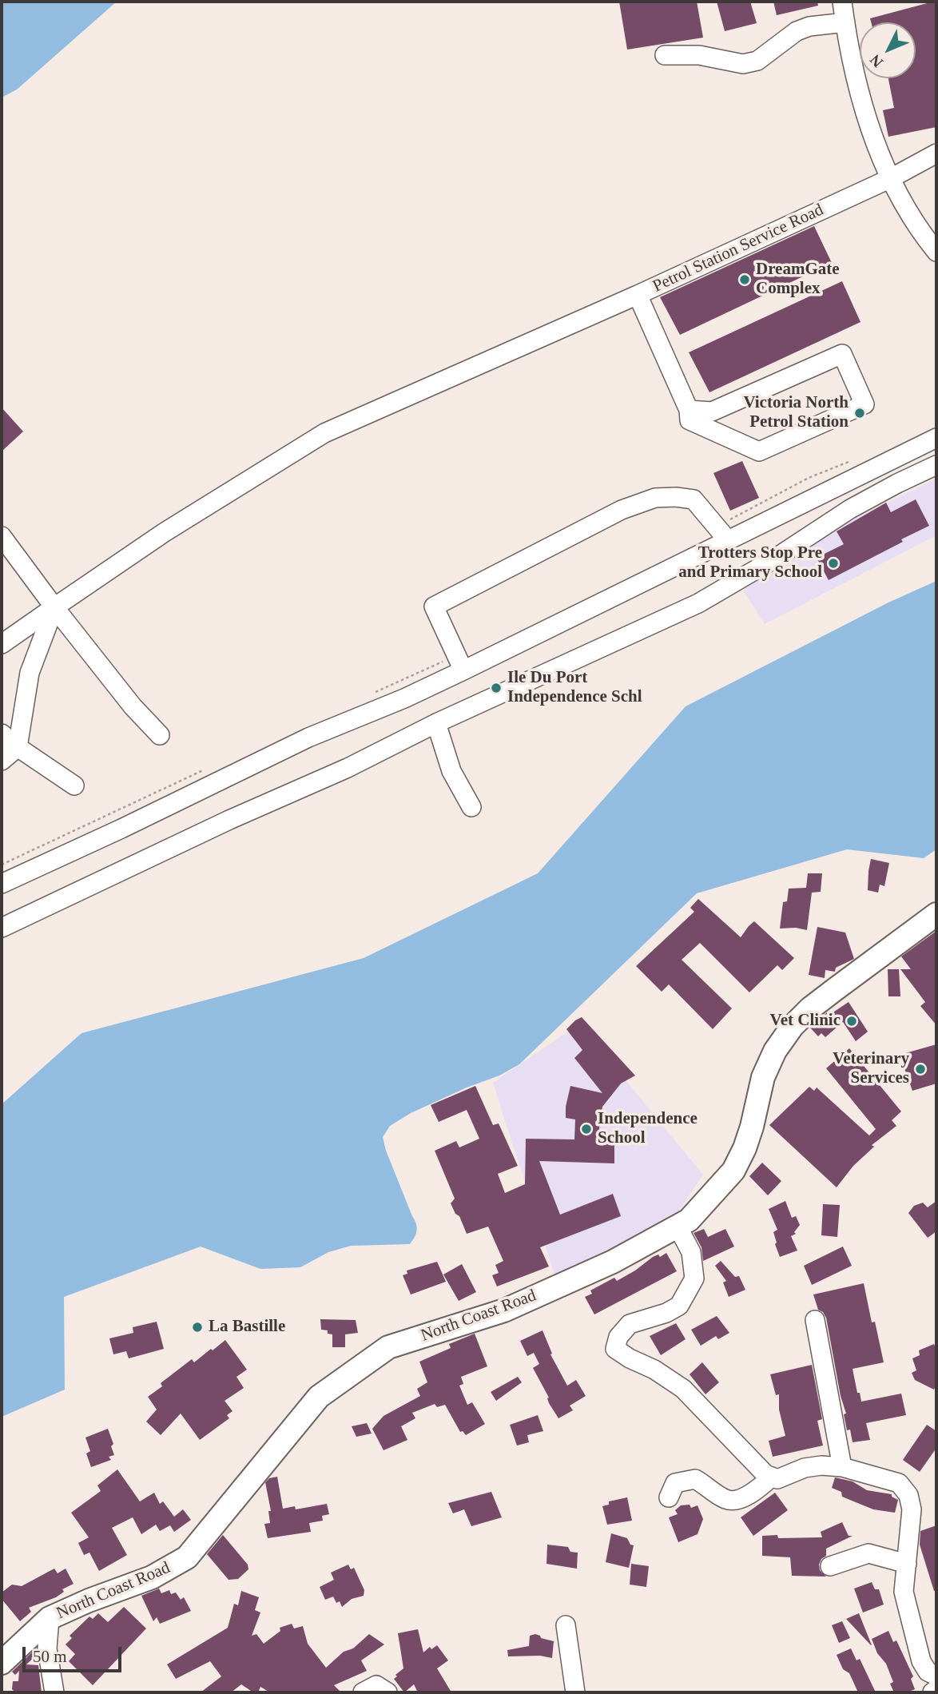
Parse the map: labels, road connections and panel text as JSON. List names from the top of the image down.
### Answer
{
  "streets": {
    "main road": ["North Coast Road"],
    "street": ["Petrol Station Service Road"]
  },
  "places": [
    "DreamGate Complex",
    "Victoria North Petrol Station",
    "Trotters Stop Pre and Primary School",
    "Ile Du Port Independence Schl",
    "Vet Clinic",
    "Veterinary Services",
    "Independence School",
    "La Bastille"
  ],
  "scale_bar": "50 m",
  "north": "bottom left"
}
